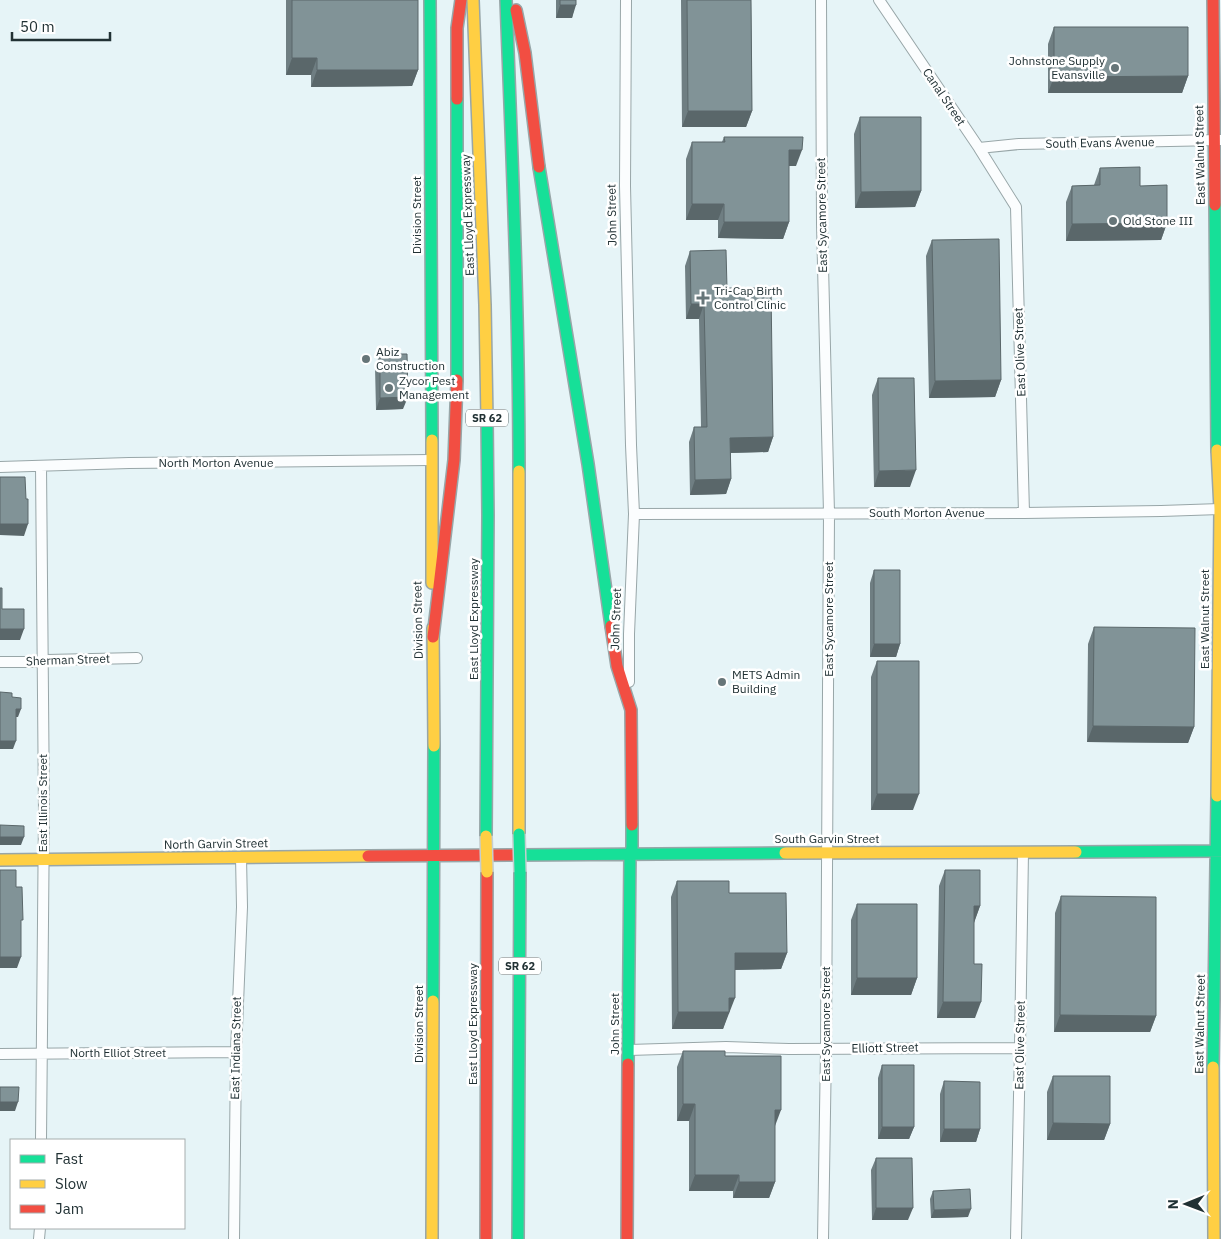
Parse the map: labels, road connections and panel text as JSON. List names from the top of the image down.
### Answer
{
  "streets": {
    "main road": [
      "East Walnut Street",
      "Division Street",
      "East Lloyd Expressway",
      "John Street",
      "SR 62",
      "South Garvin Street",
      "North Garvin Street"
    ],
    "street": [
      "Canal Street",
      "South Evans Avenue",
      "East Sycamore Street",
      "East Olive Street",
      "North Morton Avenue",
      "South Morton Avenue",
      "Sherman Street",
      "East Illinois Street",
      "East Indiana Street",
      "Elliott Street",
      "North Elliot Street"
    ]
  },
  "crossings": [
    ["Canal Street", "South Evans Avenue"],
    ["Canal Street", "East Olive Street"],
    ["South Evans Avenue", "East Walnut Street"],
    ["East Walnut Street", "South Morton Avenue"],
    ["East Walnut Street", "South Garvin Street"],
    ["Division Street", "North Morton Avenue"],
    ["Division Street", "South Garvin Street"],
    ["Division Street", "North Garvin Street"],
    ["John Street", "South Morton Avenue"],
    ["John Street", "South Garvin Street"],
    ["John Street", "Elliott Street"],
    ["East Sycamore Street", "South Morton Avenue"],
    ["East Sycamore Street", "South Garvin Street"],
    ["East Sycamore Street", "Elliott Street"],
    ["East Olive Street", "South Morton Avenue"],
    ["East Olive Street", "South Garvin Street"],
    ["East Olive Street", "Elliott Street"],
    ["North Morton Avenue", "East Illinois Street"],
    ["Sherman Street", "East Illinois Street"],
    ["East Illinois Street", "North Garvin Street"],
    ["East Illinois Street", "North Elliot Street"],
    ["South Garvin Street", "North Garvin Street"],
    ["North Garvin Street", "East Indiana Street"],
    ["East Indiana Street", "North Elliot Street"]
  ],
  "places": {
    "other": [
      "Johnstone Supply Evansville",
      "Old Stone III",
      "Abiz Construction",
      "Zycor Pest Management",
      "METS Admin Building"
    ],
    "health": ["Tri-Cap Birth Control Clinic"]
  },
  "legend": ["Fast", "Slow", "Jam"],
  "scale_bar": "50 m",
  "north": "left"
}
